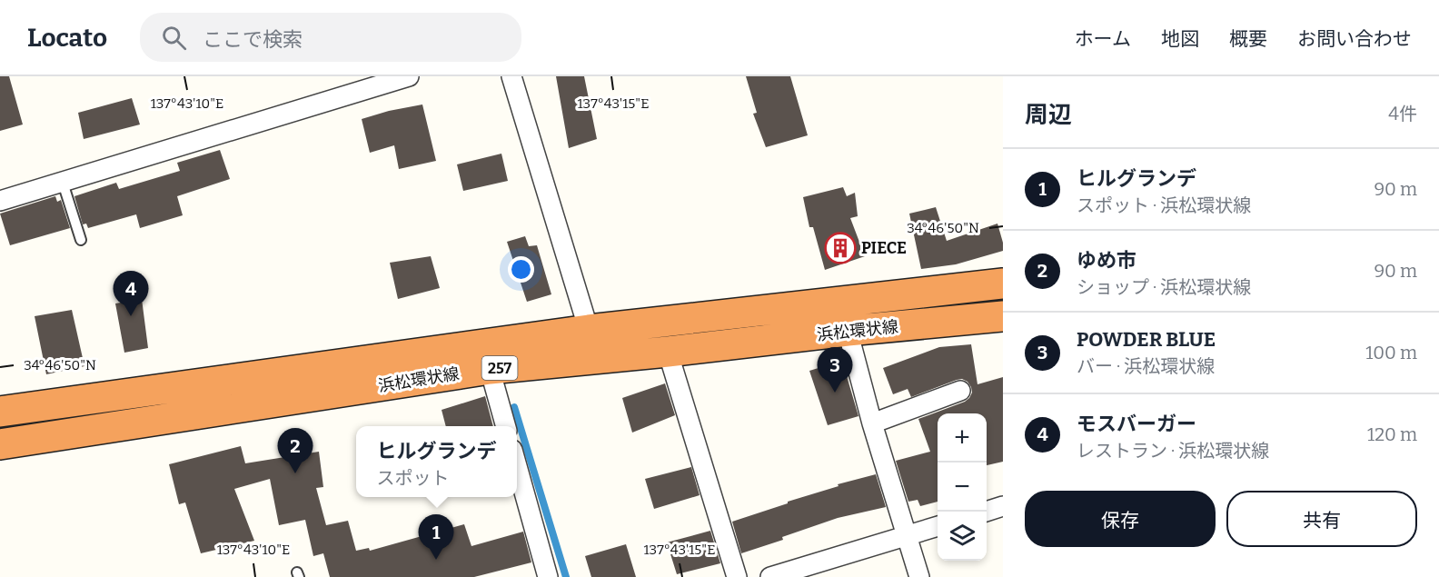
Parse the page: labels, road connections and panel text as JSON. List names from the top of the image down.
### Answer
{
  "streets": {
    "highway": ["浜松環状線", "257"]
  },
  "places": {
    "building": ["PIECE"]
  },
  "page": {
    "header": "Locato",
    "search": "ここで検索",
    "nav": [
      "ホーム",
      "地図",
      "概要",
      "お問い合わせ"
    ],
    "heading": ["周辺", "4件"],
    "list": [
      {
        "mark": "1",
        "name": "ヒルグランデ",
        "note": "スポット · 浜松環状線",
        "value": "90 m"
      },
      {
        "mark": "2",
        "name": "ゆめ市",
        "note": "ショップ · 浜松環状線",
        "value": "90 m"
      },
      {
        "mark": "3",
        "name": "POWDER BLUE",
        "note": "バー · 浜松環状線",
        "value": "100 m"
      },
      {
        "mark": "4",
        "name": "モスバーガー",
        "note": "レストラン · 浜松環状線",
        "value": "120 m"
      }
    ],
    "pins": [
      "4",
      "3",
      "2",
      "1"
    ],
    "map_buttons": ["+", "−"],
    "popup": ["ヒルグランデ", "スポット"],
    "buttons": ["保存", "共有"]
  },
  "coordinates": ["137°43'10\"E", "137°43'15\"E", "34°46'50\"N"]
}
